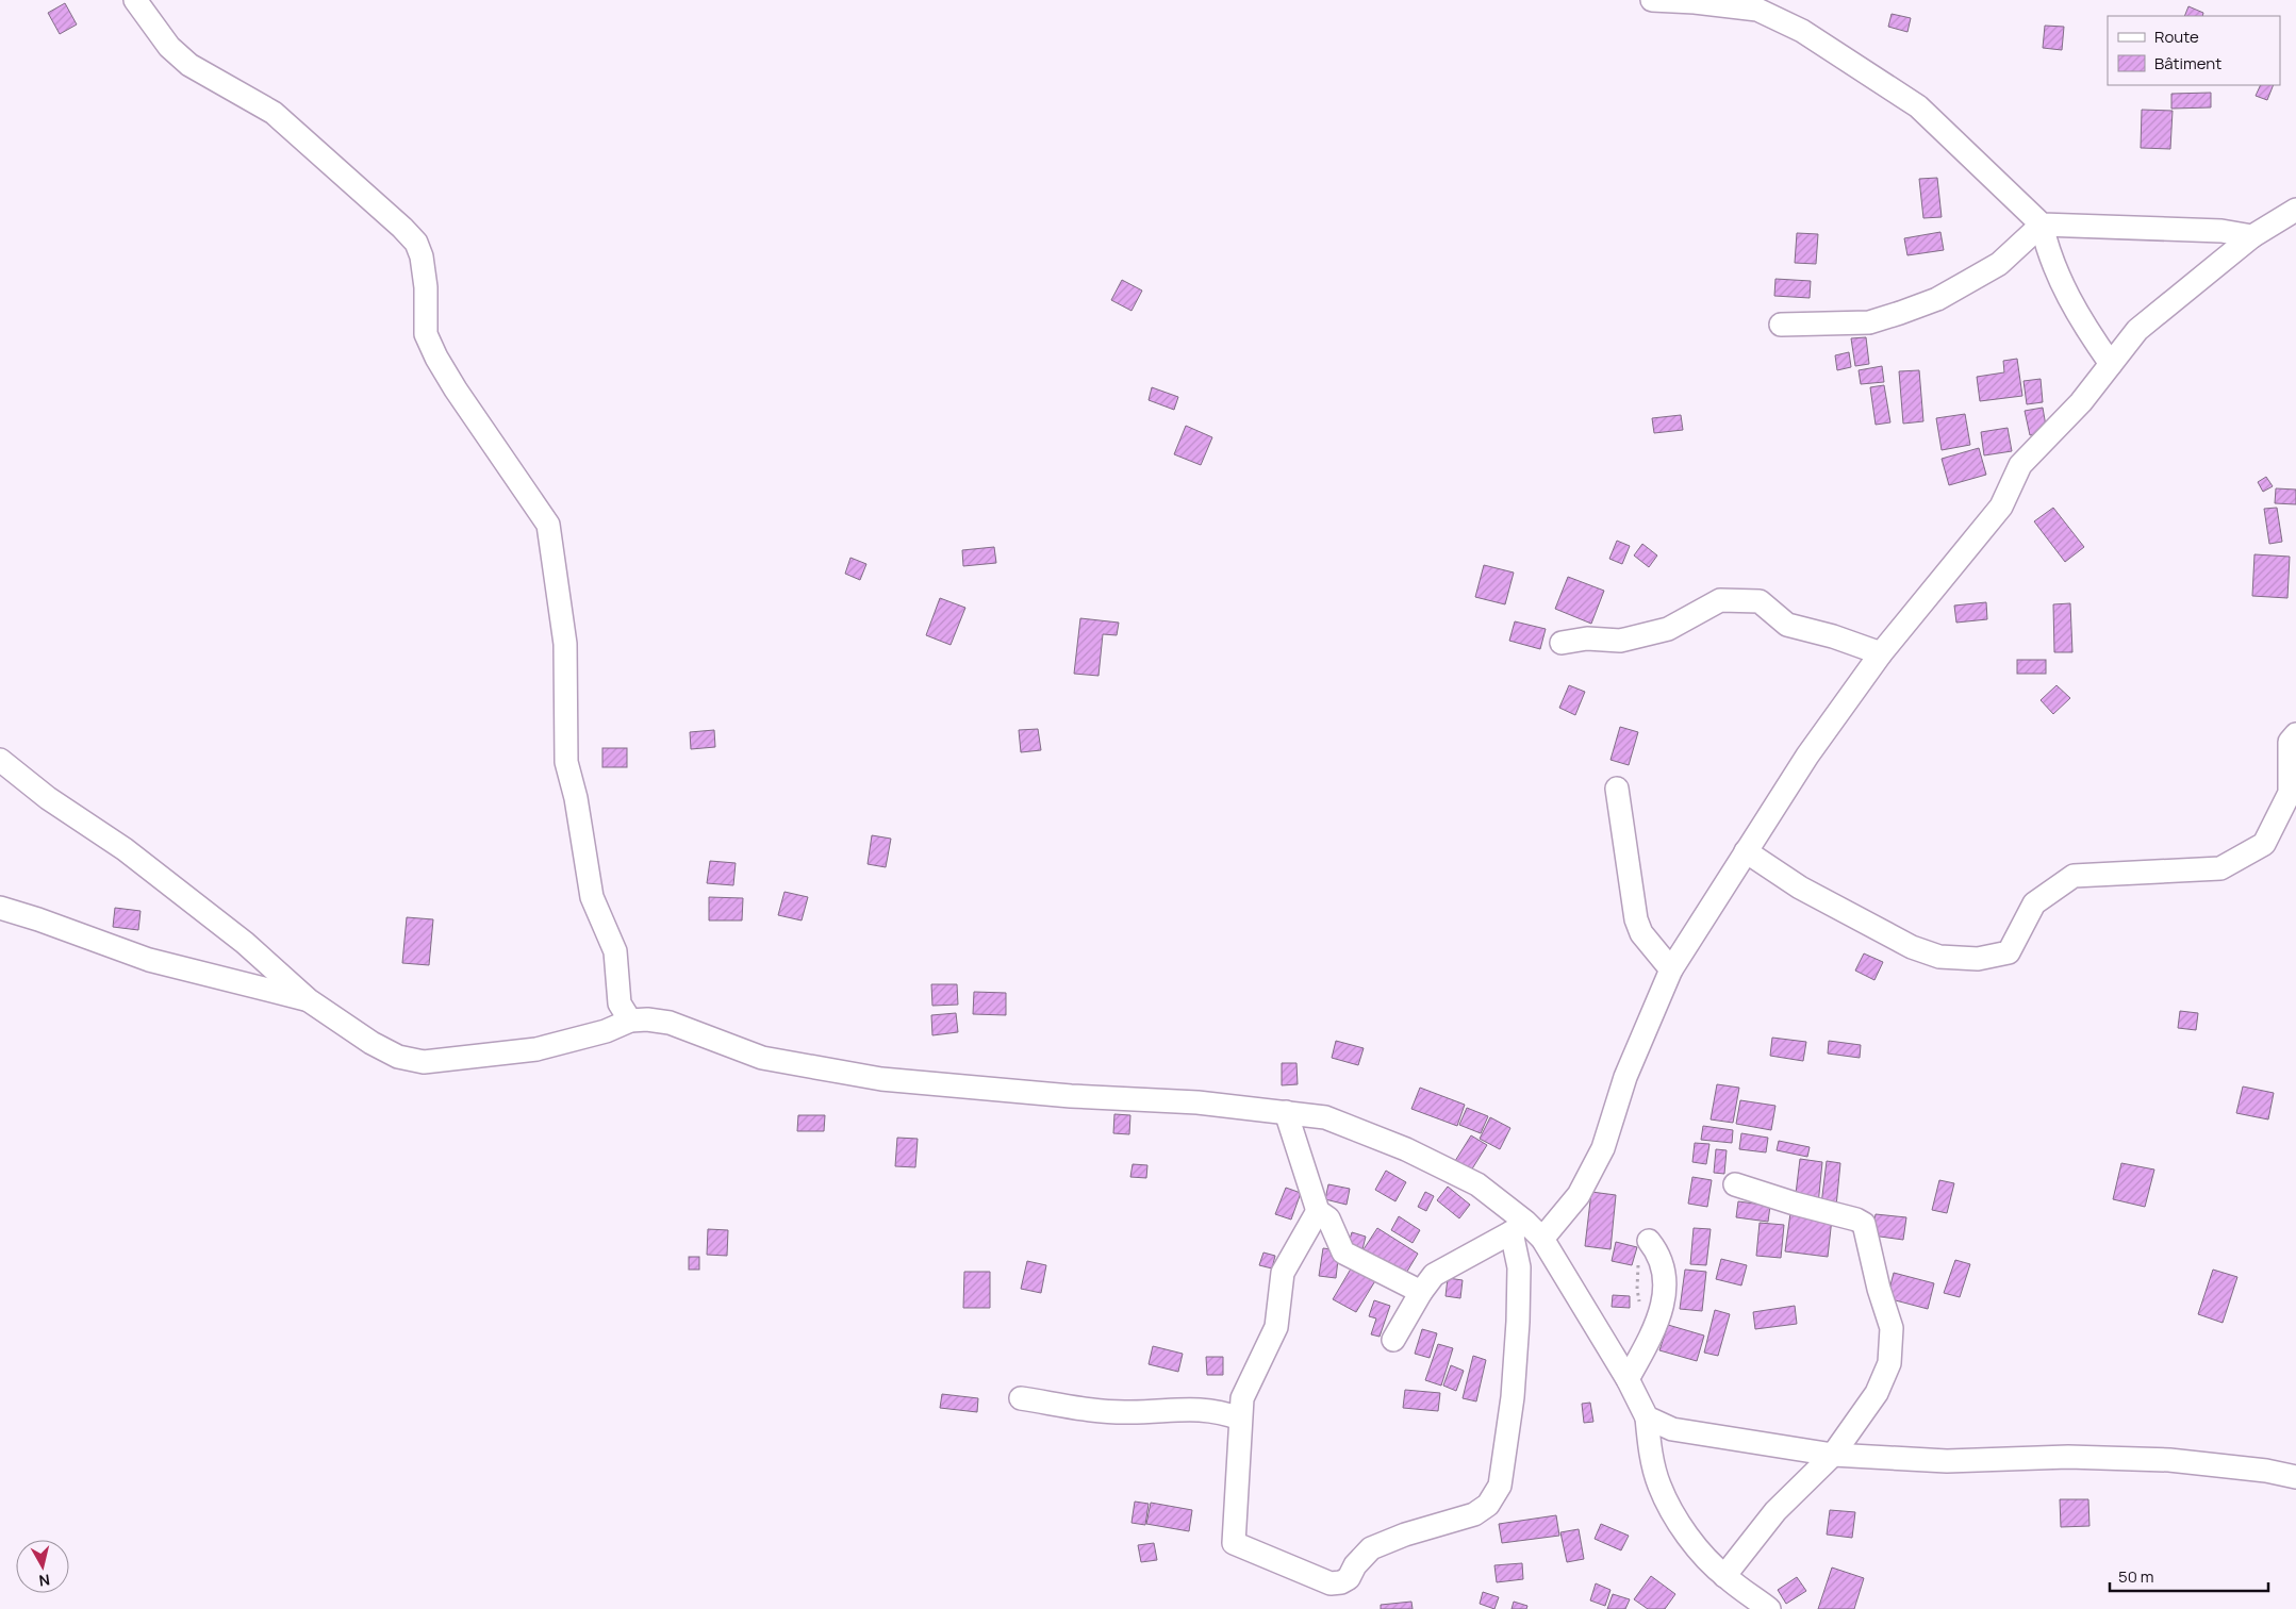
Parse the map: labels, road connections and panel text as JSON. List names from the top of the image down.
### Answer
{
  "legend": ["Route", "Bâtiment"],
  "scale_bar": "50 m",
  "north": "bottom"
}
